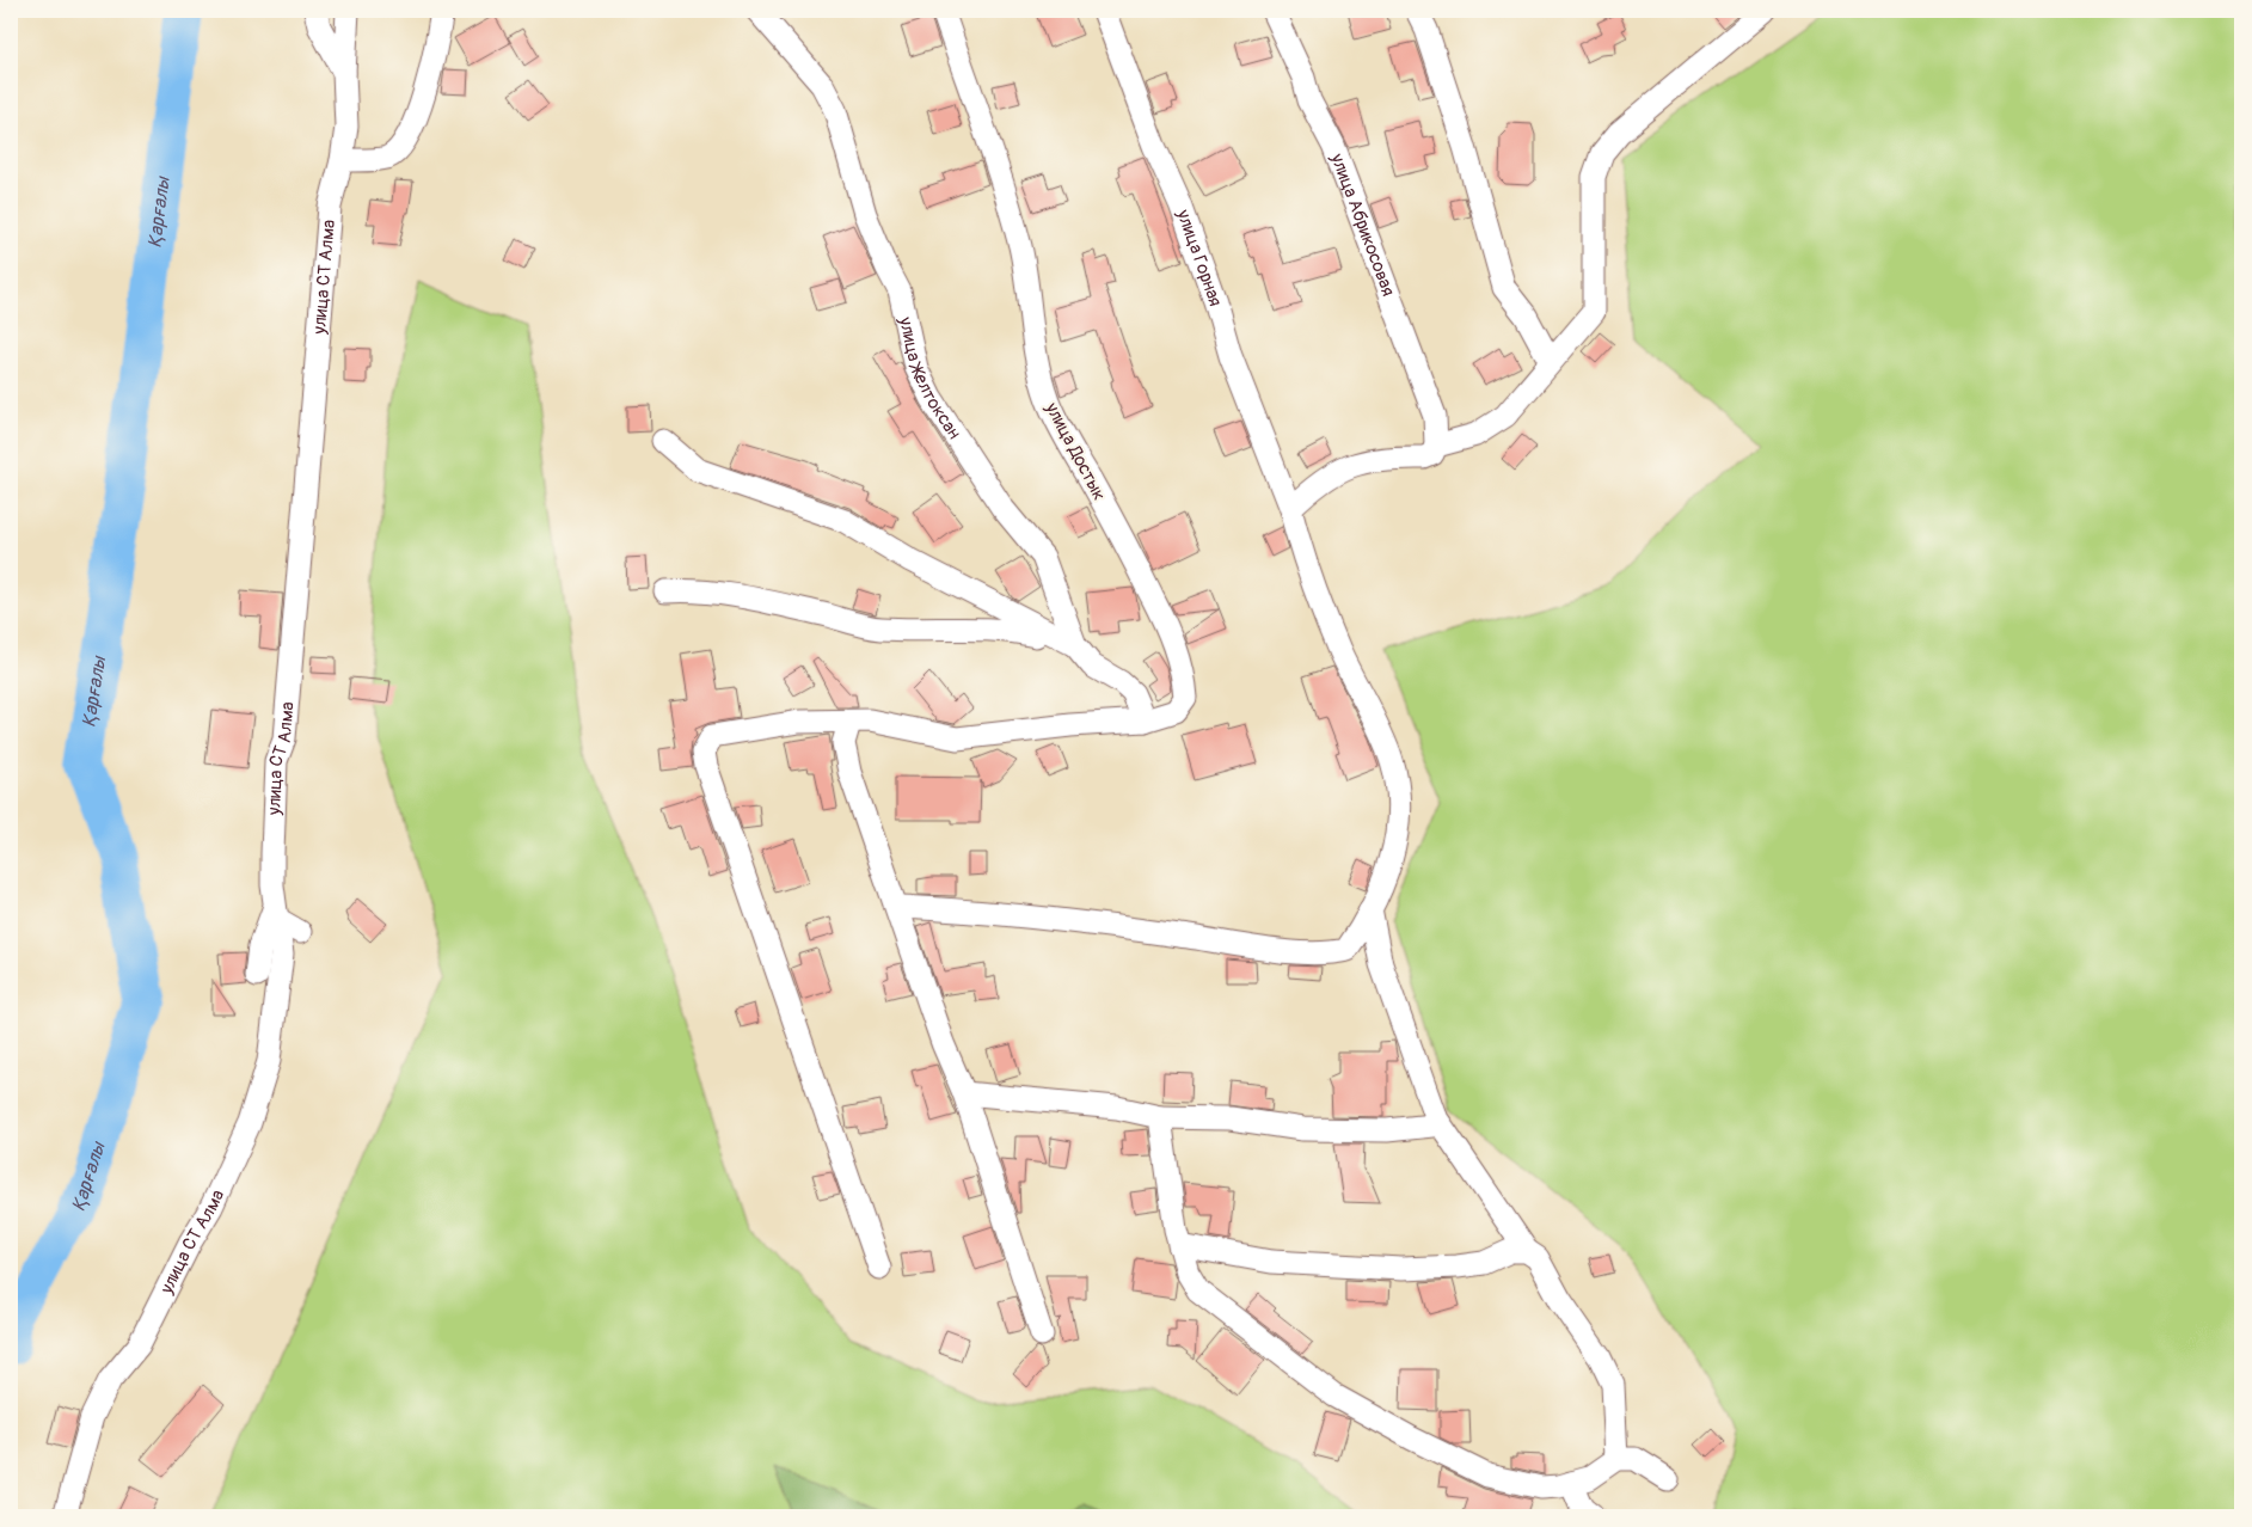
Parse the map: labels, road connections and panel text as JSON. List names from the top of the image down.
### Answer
{
  "streets": {
    "street": [
      "улица Абрикосовая",
      "улица Горная",
      "улица СТ Алма",
      "улица Желтоксан",
      "улица Достык"
    ]
  },
  "crossings": [
    ["улица Желтоксан", "улица Достык"]
  ],
  "water": ["Қарғалы"]
}
